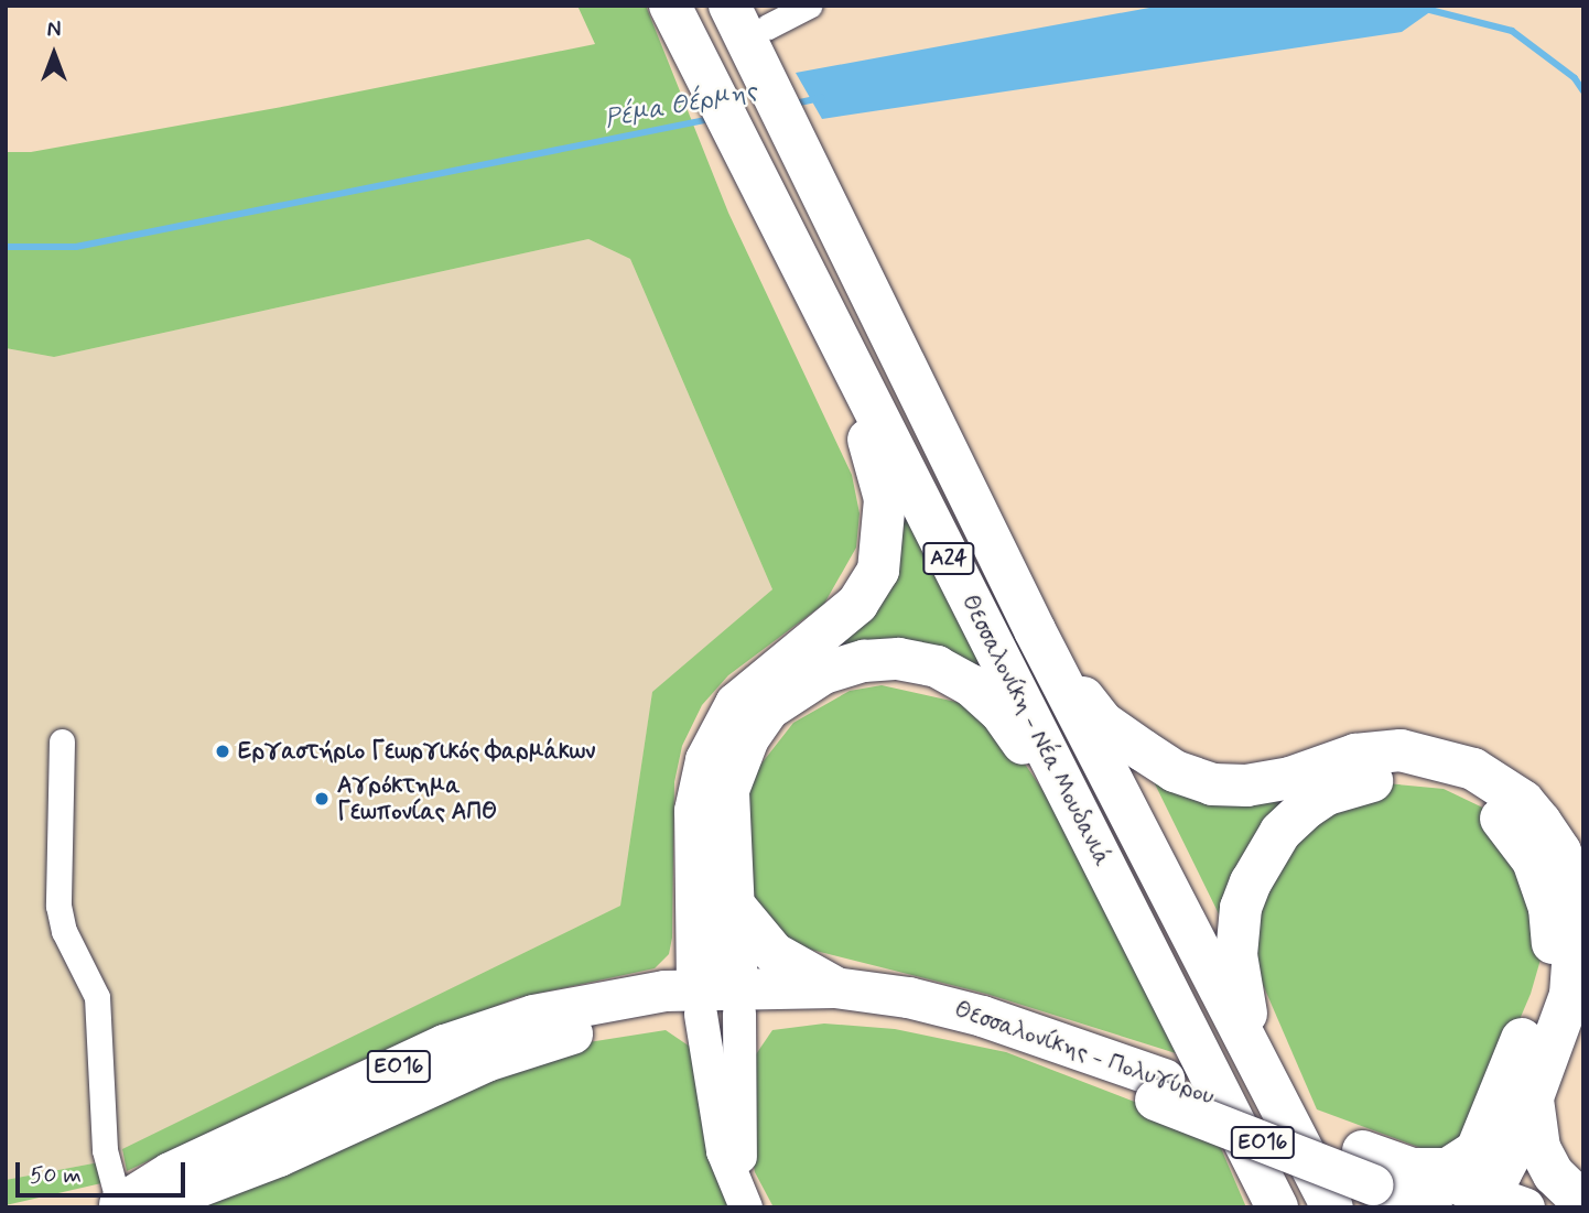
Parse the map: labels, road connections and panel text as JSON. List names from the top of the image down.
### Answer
{
  "streets": {
    "highway": ["Α24", "Θεσσαλονίκη - Νέα Μουδανιά"],
    "main road": ["Θεσσαλονίκης - Πολυγύρου", "ΕΟ16"]
  },
  "water": ["Ρέμα Θέρμης"],
  "places": ["Εργαστήριο Γεωργικός Φαρμάκων", "Αγρόκτημα Γεωπονίας ΑΠΘ"],
  "scale_bar": "50 m",
  "north": "top"
}
